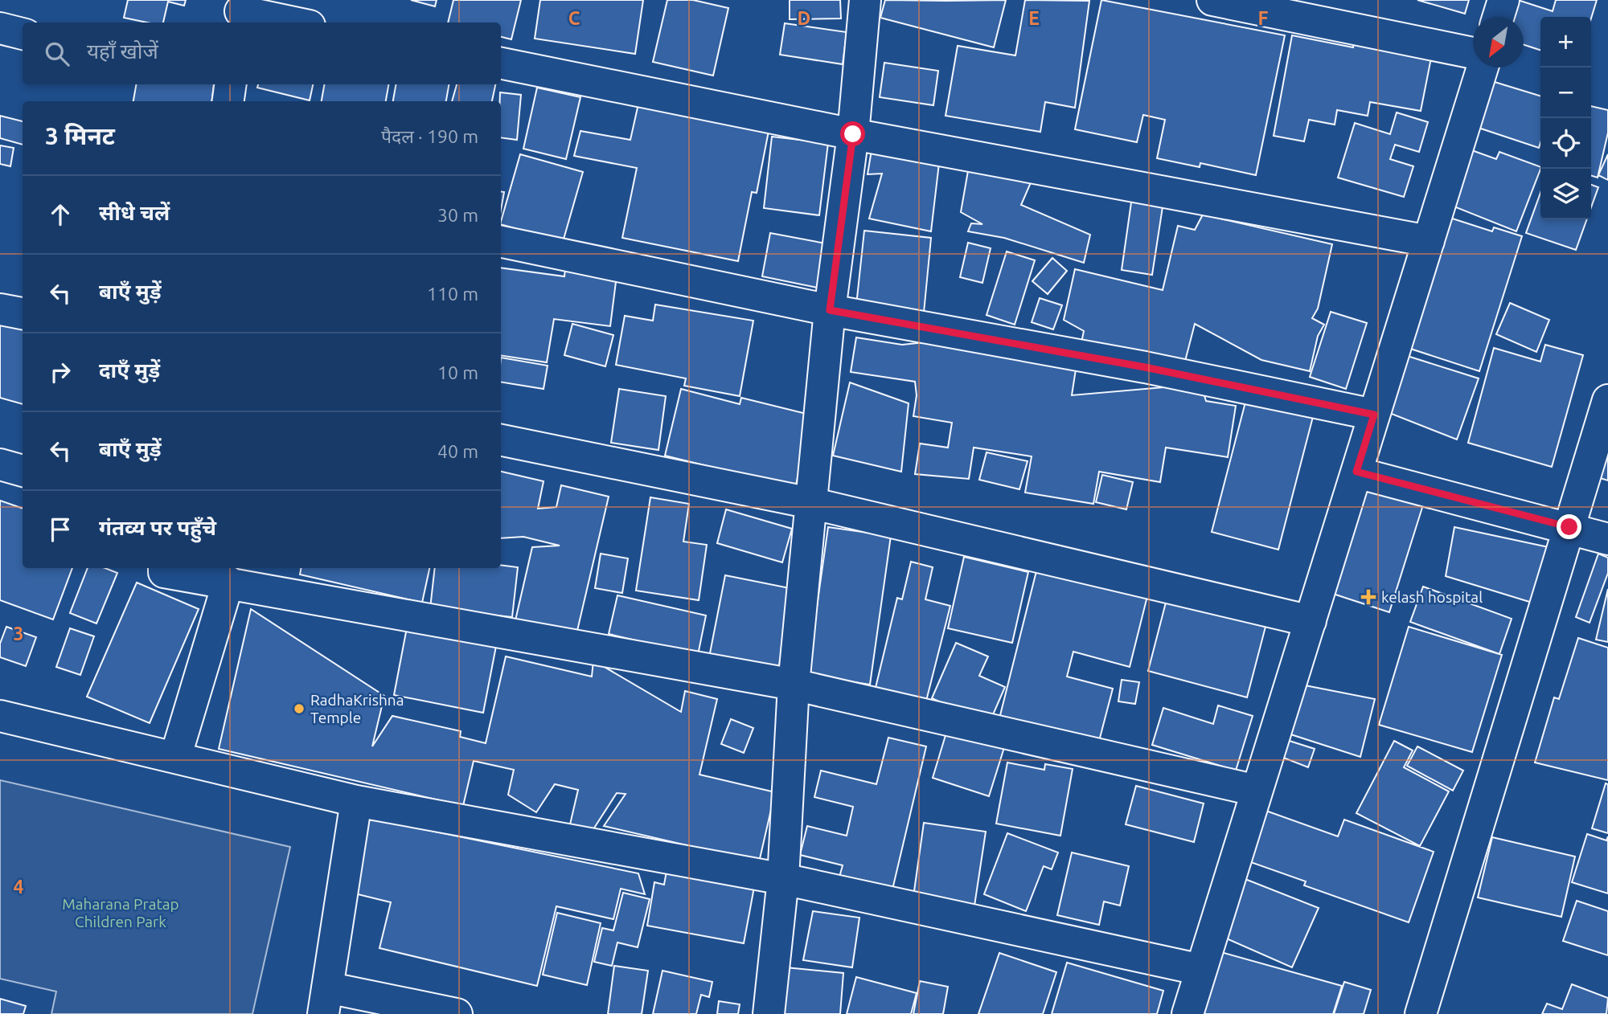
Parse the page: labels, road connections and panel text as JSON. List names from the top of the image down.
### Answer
{
  "parks": ["Maharana Pratap Children Park"],
  "places": {
    "health": ["kelash hospital"],
    "other": ["RadhaKrishna Temple"]
  },
  "north": "bottom left",
  "page": {
    "map_buttons": ["+", "−"],
    "search": "यहाँ खोजें",
    "heading": ["3 मिनट", "पैदल · 190 m"],
    "list": [
      ["सीधे चलें", "30 m"],
      ["बाएँ मुड़ें", "110 m"],
      ["दाएँ मुड़ें", "10 m"],
      ["बाएँ मुड़ें", "40 m"],
      "गंतव्य पर पहुँचे"
    ]
  },
  "grid": {
    "columns": [
      "C",
      "D",
      "E",
      "F"
    ],
    "rows": ["3", "4"]
  }
}
